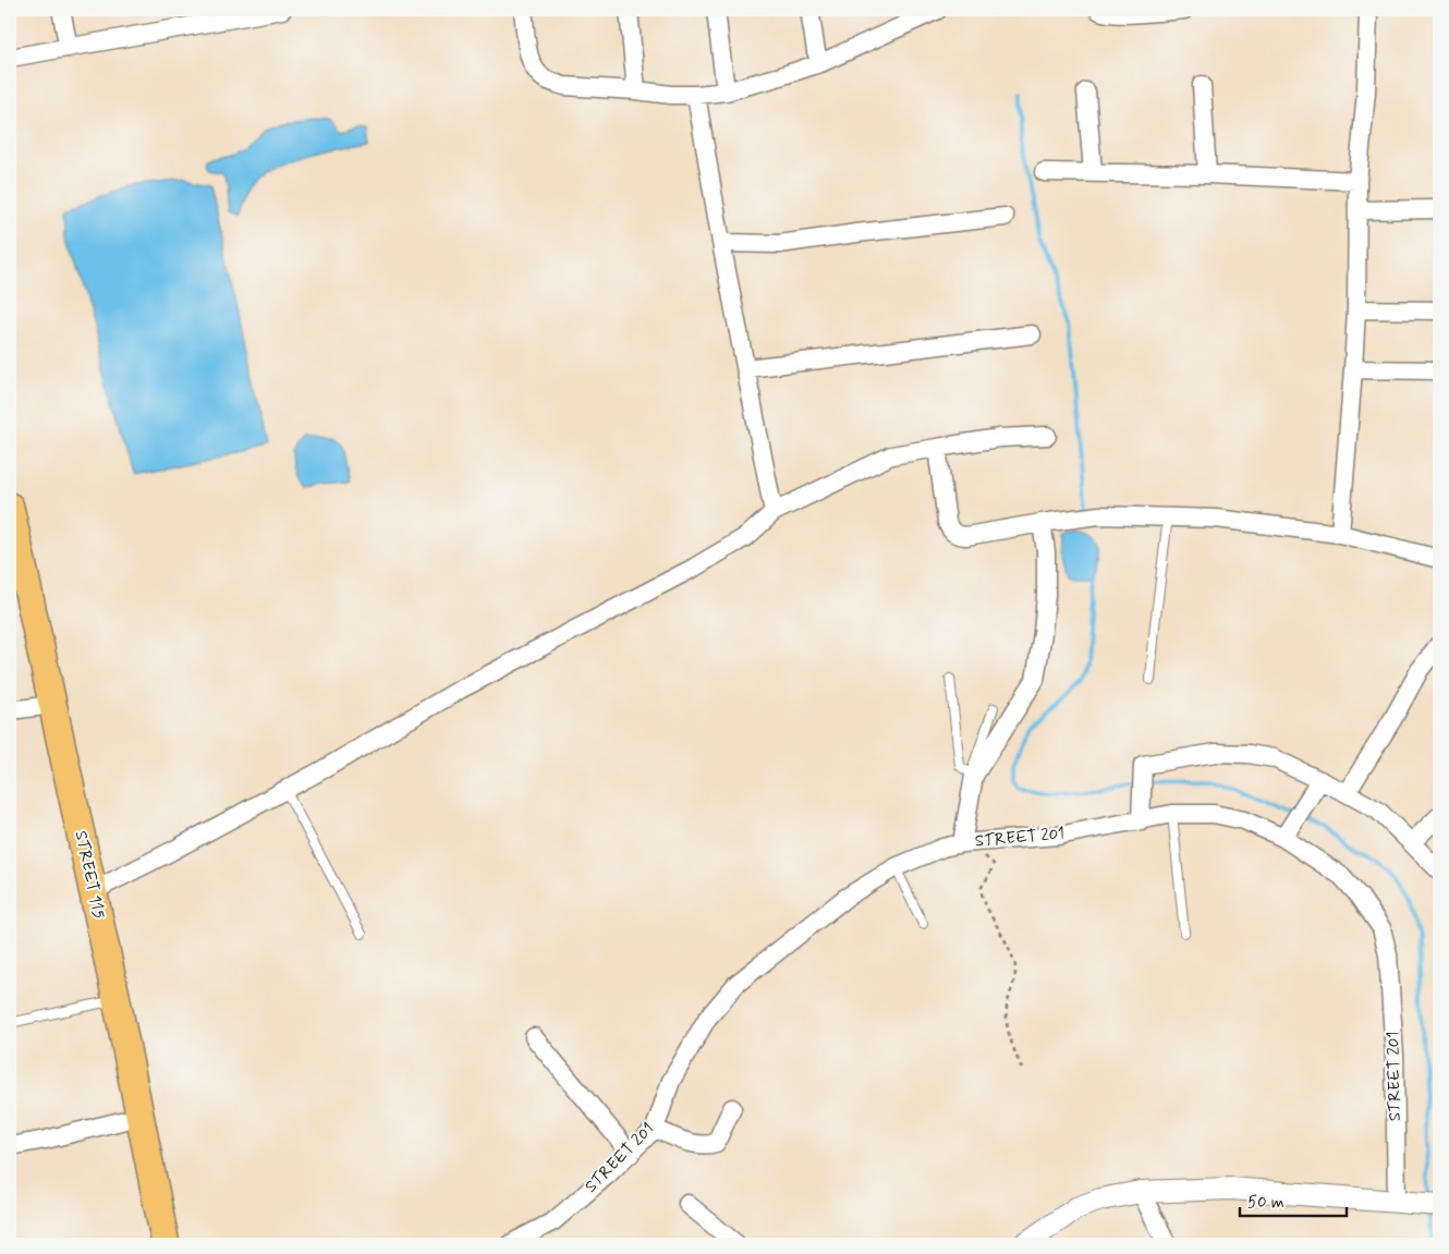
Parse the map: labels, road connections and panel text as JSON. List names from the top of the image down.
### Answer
{
  "streets": {
    "main road": ["STREET 115"],
    "street": ["STREET 201"]
  },
  "scale_bar": "50 m"
}
